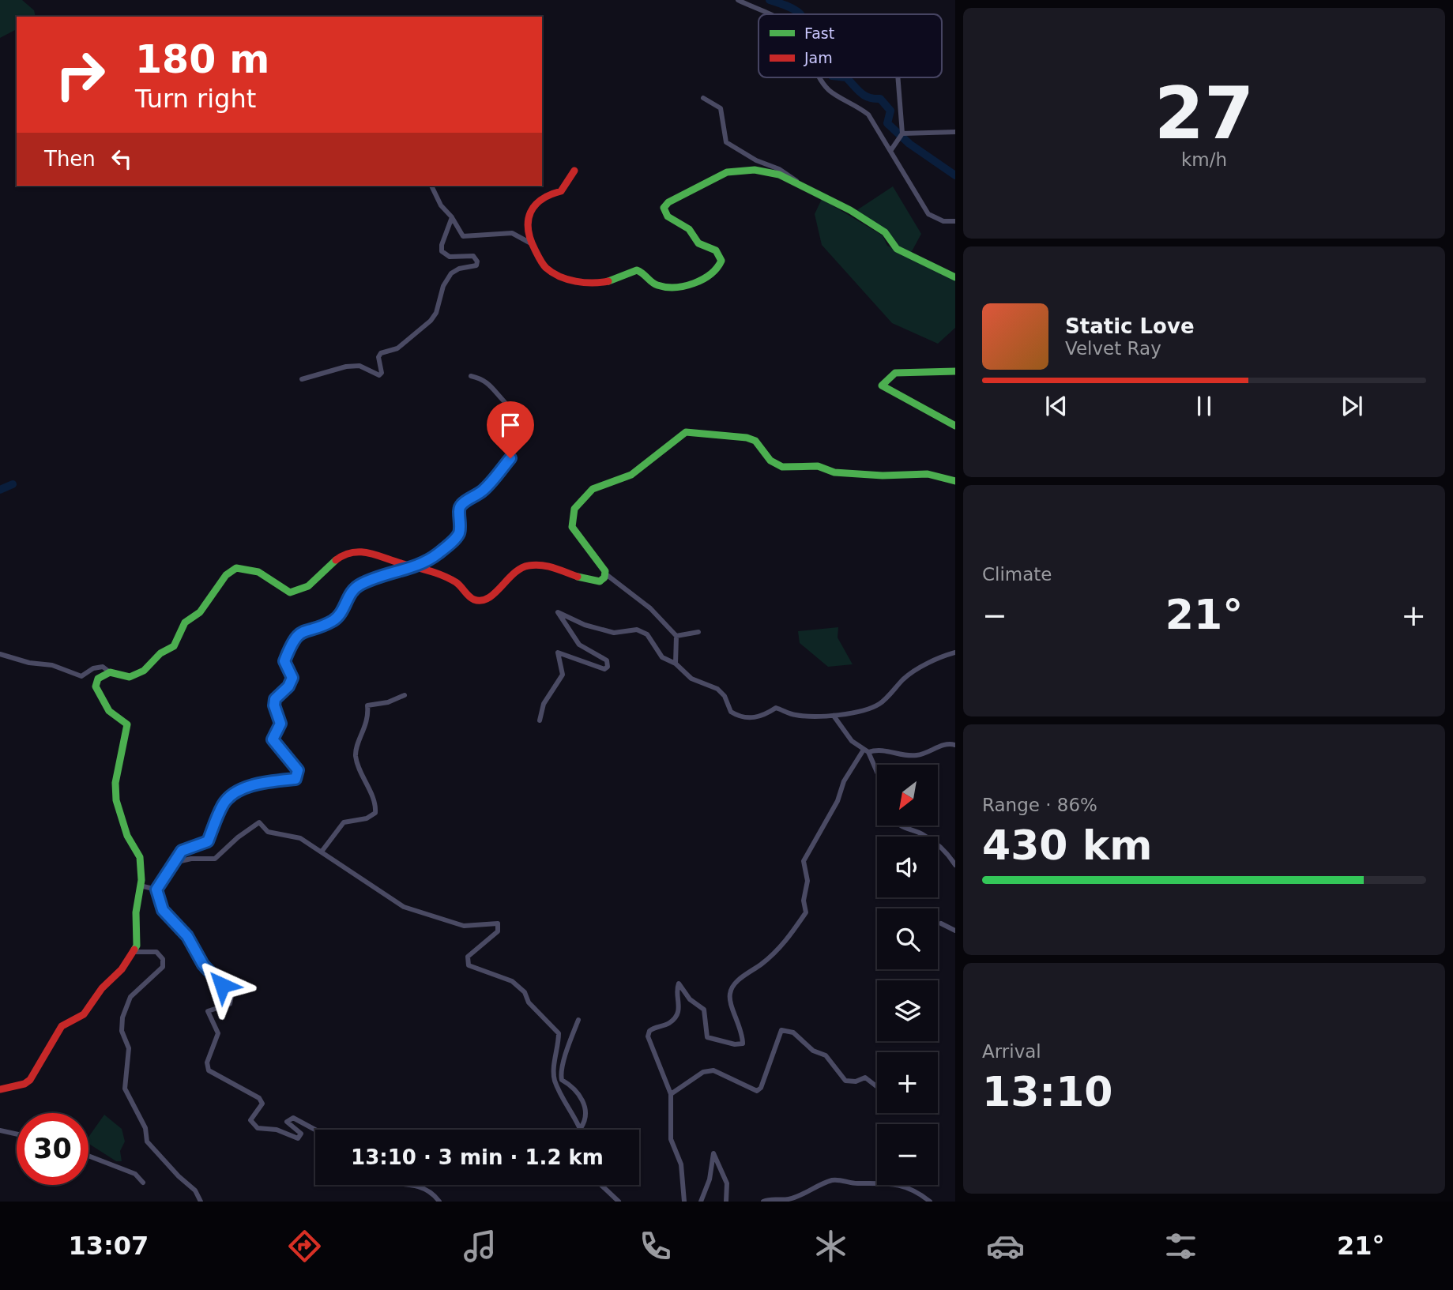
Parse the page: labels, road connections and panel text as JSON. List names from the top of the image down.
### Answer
{
  "legend": ["Fast", "Jam"],
  "north": "bottom left",
  "page": {
    "tile": [
      ["27", "km/h"],
      "Climate",
      ["Range · 86%", "430 km"],
      ["Arrival", "13:10"]
    ],
    "turn": ["180 m", "Turn right"],
    "then": "Then",
    "song": ["Static Love", "Velvet Ray"],
    "heat": ["−", "21°", "+"],
    "map_buttons": ["+", "−"],
    "limit": "30",
    "trip": "13:10 · 3 min · 1.2 km",
    "tabs": ["13:07", "21°"]
  }
}
